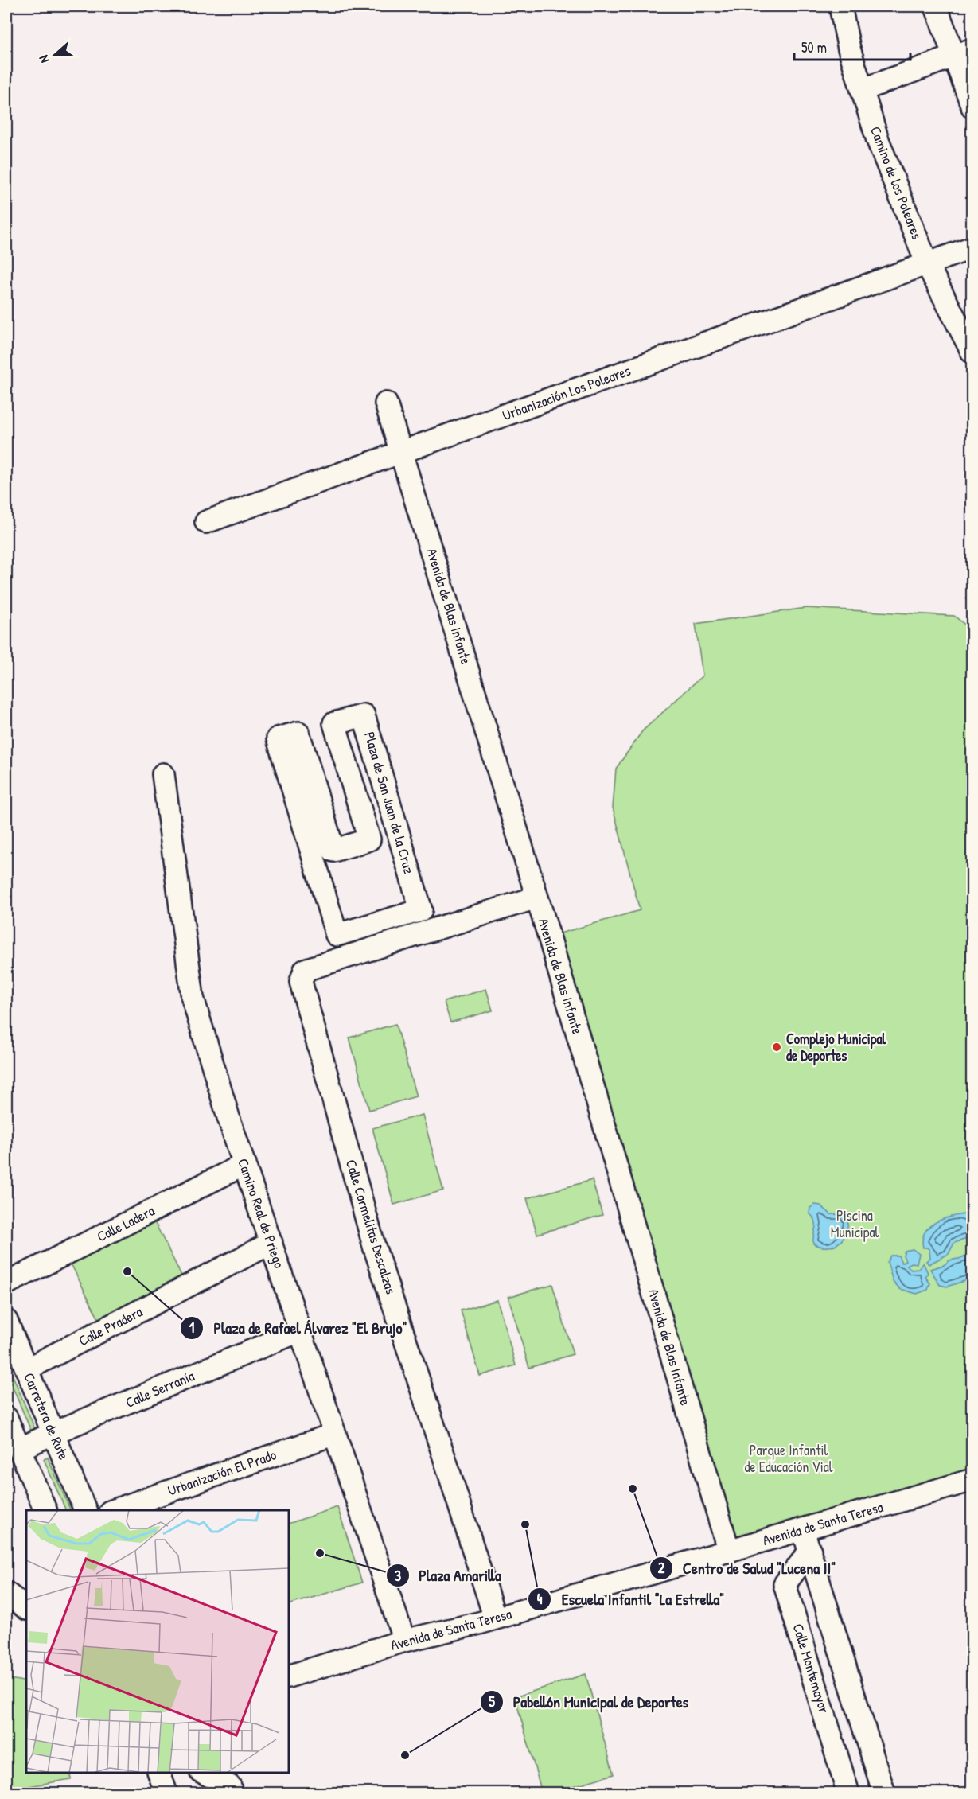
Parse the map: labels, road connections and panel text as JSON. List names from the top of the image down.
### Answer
{
  "streets": {
    "street": [
      "Camino de los Poleares",
      "Urbanización Los Poleares",
      "Avenida de Blas Infante",
      "Plaza de San Juan de la Cruz",
      "Camino Real de Priego",
      "Calle Ladera",
      "Calle Carmelitas Descalzas",
      "Calle Pradera",
      "Calle Serranía",
      "Carretera de Rute",
      "Urbanización El Prado",
      "Avenida de Santa Teresa",
      "Calle Montemayor"
    ]
  },
  "crossings": [
    ["Camino de los Poleares", "Urbanización Los Poleares"],
    ["Urbanización Los Poleares", "Avenida de Blas Infante"],
    ["Avenida de Blas Infante", "Calle Carmelitas Descalzas"],
    ["Avenida de Blas Infante", "Avenida de Santa Teresa"],
    ["Camino Real de Priego", "Calle Ladera"],
    ["Camino Real de Priego", "Calle Pradera"],
    ["Camino Real de Priego", "Calle Serranía"],
    ["Camino Real de Priego", "Urbanización El Prado"],
    ["Camino Real de Priego", "Avenida de Santa Teresa"],
    ["Calle Carmelitas Descalzas", "Avenida de Santa Teresa"],
    ["Calle Pradera", "Carretera de Rute"],
    ["Calle Serranía", "Carretera de Rute"]
  ],
  "parks": ["Piscina Municipal", "Parque Infantil de Educación Vial"],
  "places": [
    "Complejo Municipal de Deportes",
    "Plaza de Rafael Álvarez \"El Brujo\"",
    "Centro de Salud \"Lucena II\"",
    "Escuela Infantil \"La Estrella\"",
    "Plaza Amarilla",
    "Pabellón Municipal de Deportes"
  ],
  "scale_bar": "50 m",
  "north": "left"
}
